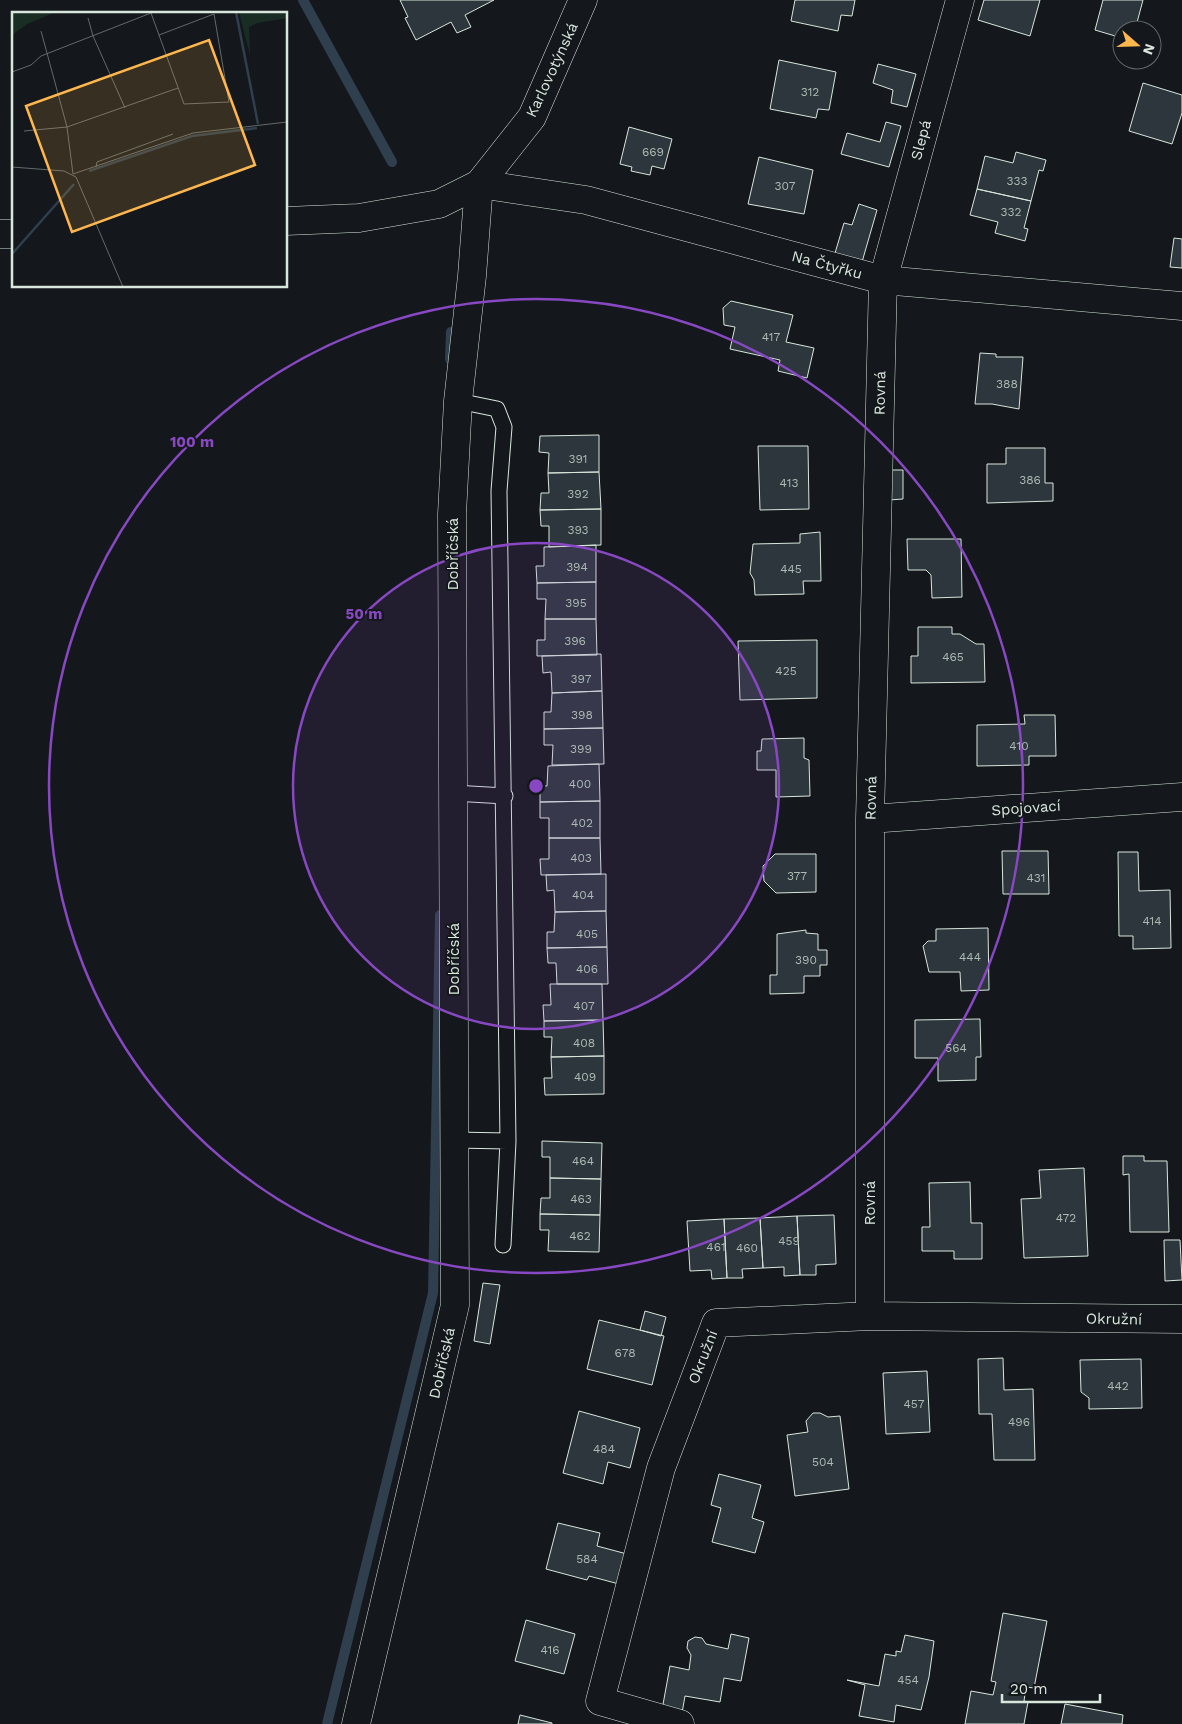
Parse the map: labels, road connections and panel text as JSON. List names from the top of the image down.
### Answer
{
  "streets": {
    "street": [
      "Karlovotýnská",
      "Slepá",
      "Na Čtyřku",
      "Rovná",
      "Dobříčská",
      "Spojovací",
      "Okružní"
    ]
  },
  "crossings": [
    ["Karlovotýnská", "Na Čtyřku"],
    ["Karlovotýnská", "Dobříčská"],
    ["Slepá", "Na Čtyřku"],
    ["Slepá", "Rovná"],
    ["Na Čtyřku", "Rovná"],
    ["Na Čtyřku", "Dobříčská"],
    ["Rovná", "Spojovací"],
    ["Rovná", "Okružní"]
  ],
  "house_numbers": [
    "312",
    "669",
    "333",
    "307",
    "332",
    "417",
    "388",
    "391",
    "386",
    "413",
    "392",
    "393",
    "394",
    "445",
    "395",
    "396",
    "465",
    "425",
    "397",
    "398",
    "410",
    "399",
    "400",
    "402",
    "403",
    "377",
    "431",
    "404",
    "414",
    "405",
    "444",
    "390",
    "406",
    "407",
    "408",
    "564",
    "409",
    "464",
    "463",
    "472",
    "462",
    "459",
    "461",
    "460",
    "678",
    "442",
    "457",
    "496",
    "484",
    "504",
    "584",
    "416",
    "454"
  ],
  "scale_bar": "20 m",
  "north": "right",
  "rings": ["100 m", "50 m"]
}
